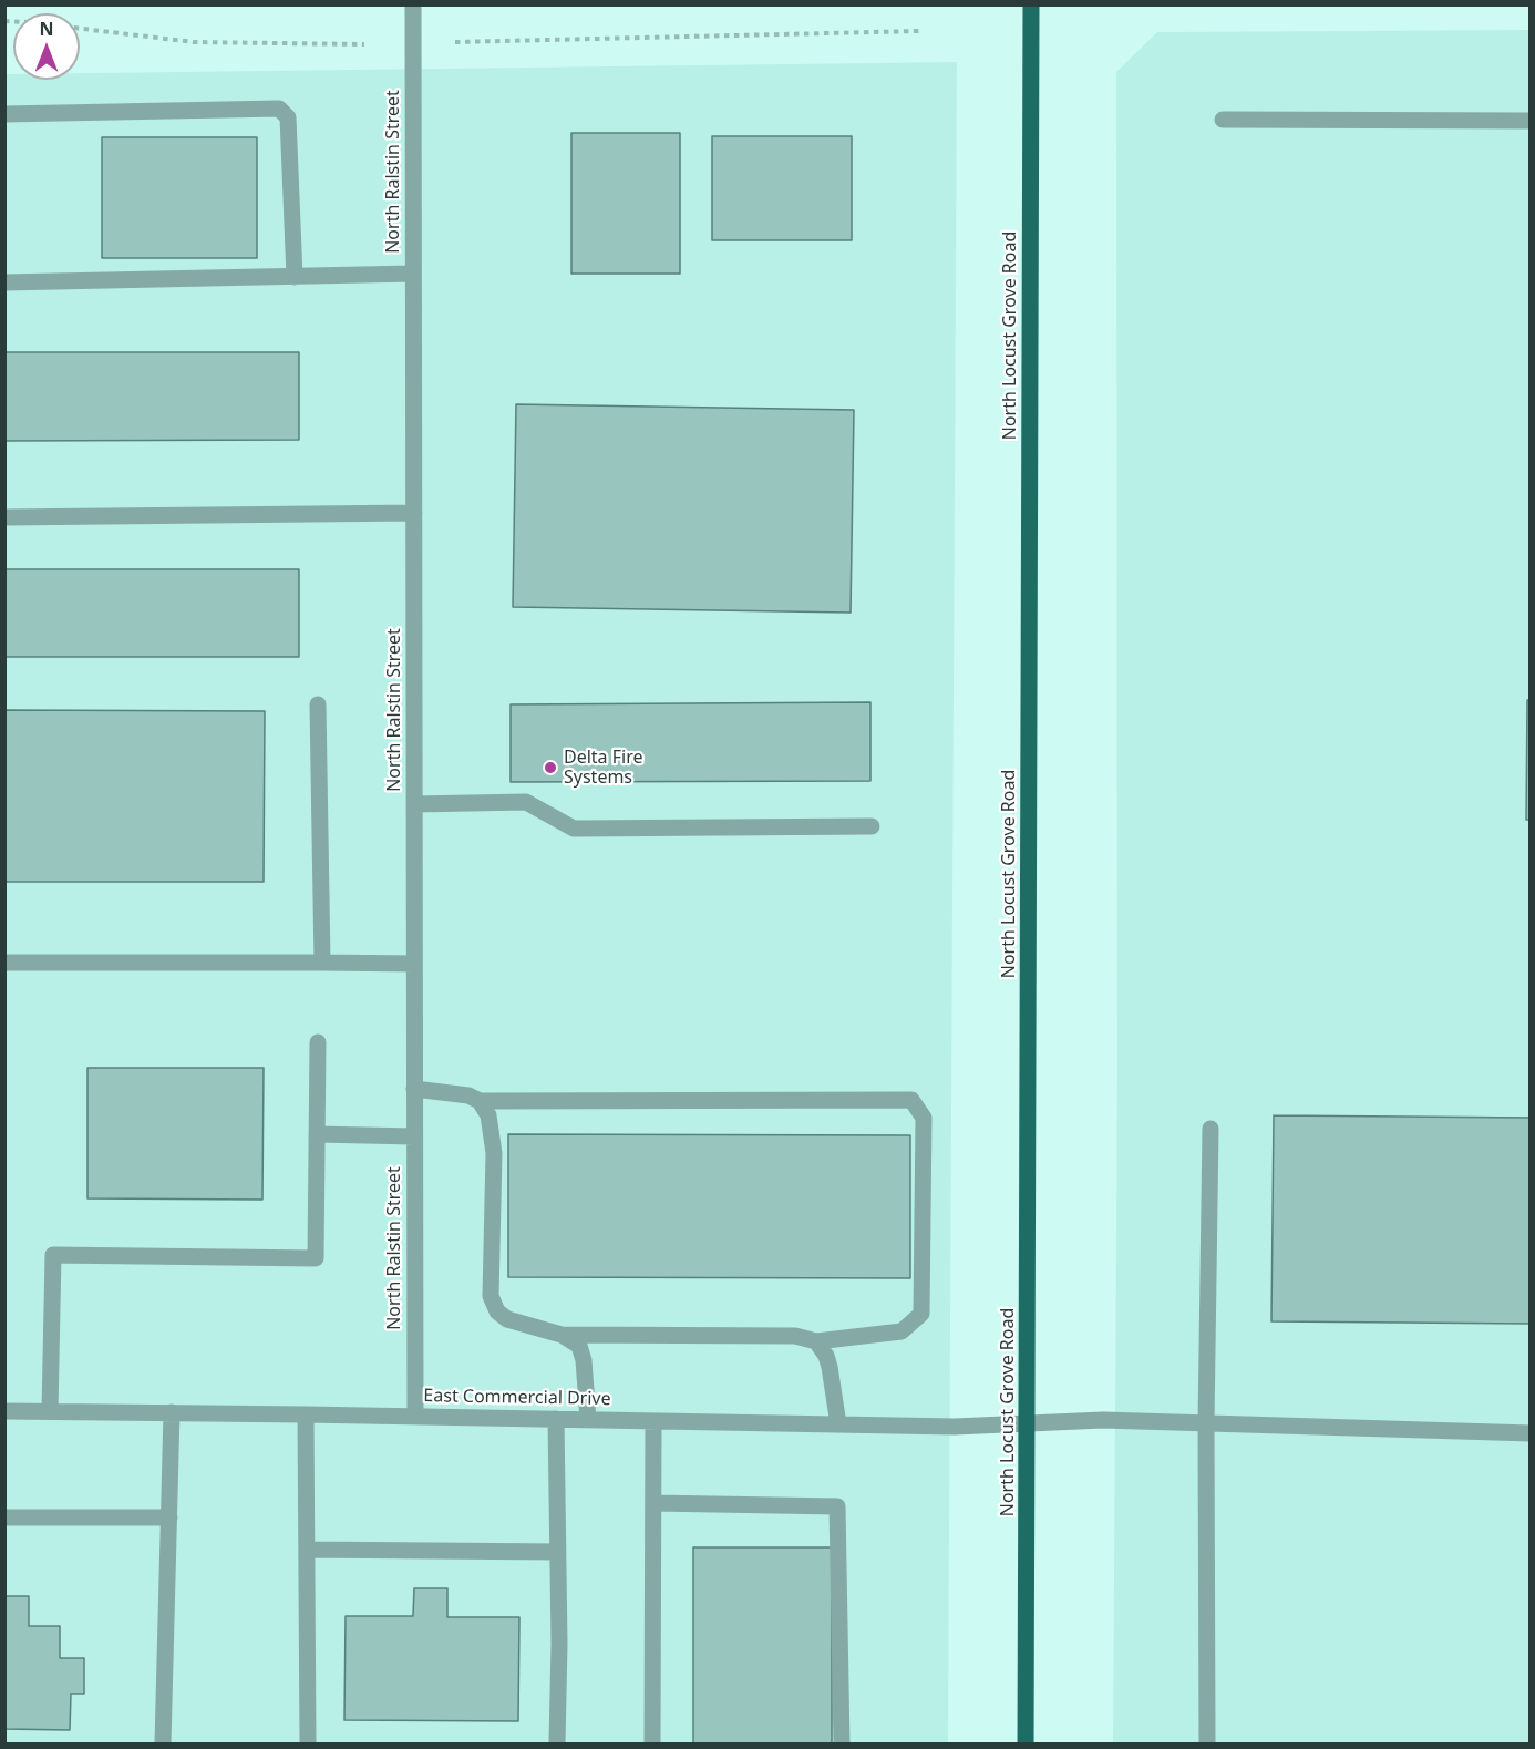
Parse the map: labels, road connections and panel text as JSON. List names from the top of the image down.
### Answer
{
  "streets": {
    "main road": ["North Locust Grove Road"],
    "street": ["North Ralstin Street", "East Commercial Drive"]
  },
  "crossings": [
    ["North Ralstin Street", "East Commercial Drive"],
    ["North Locust Grove Road", "East Commercial Drive"]
  ],
  "places": ["Delta Fire Systems"],
  "north": "top"
}
